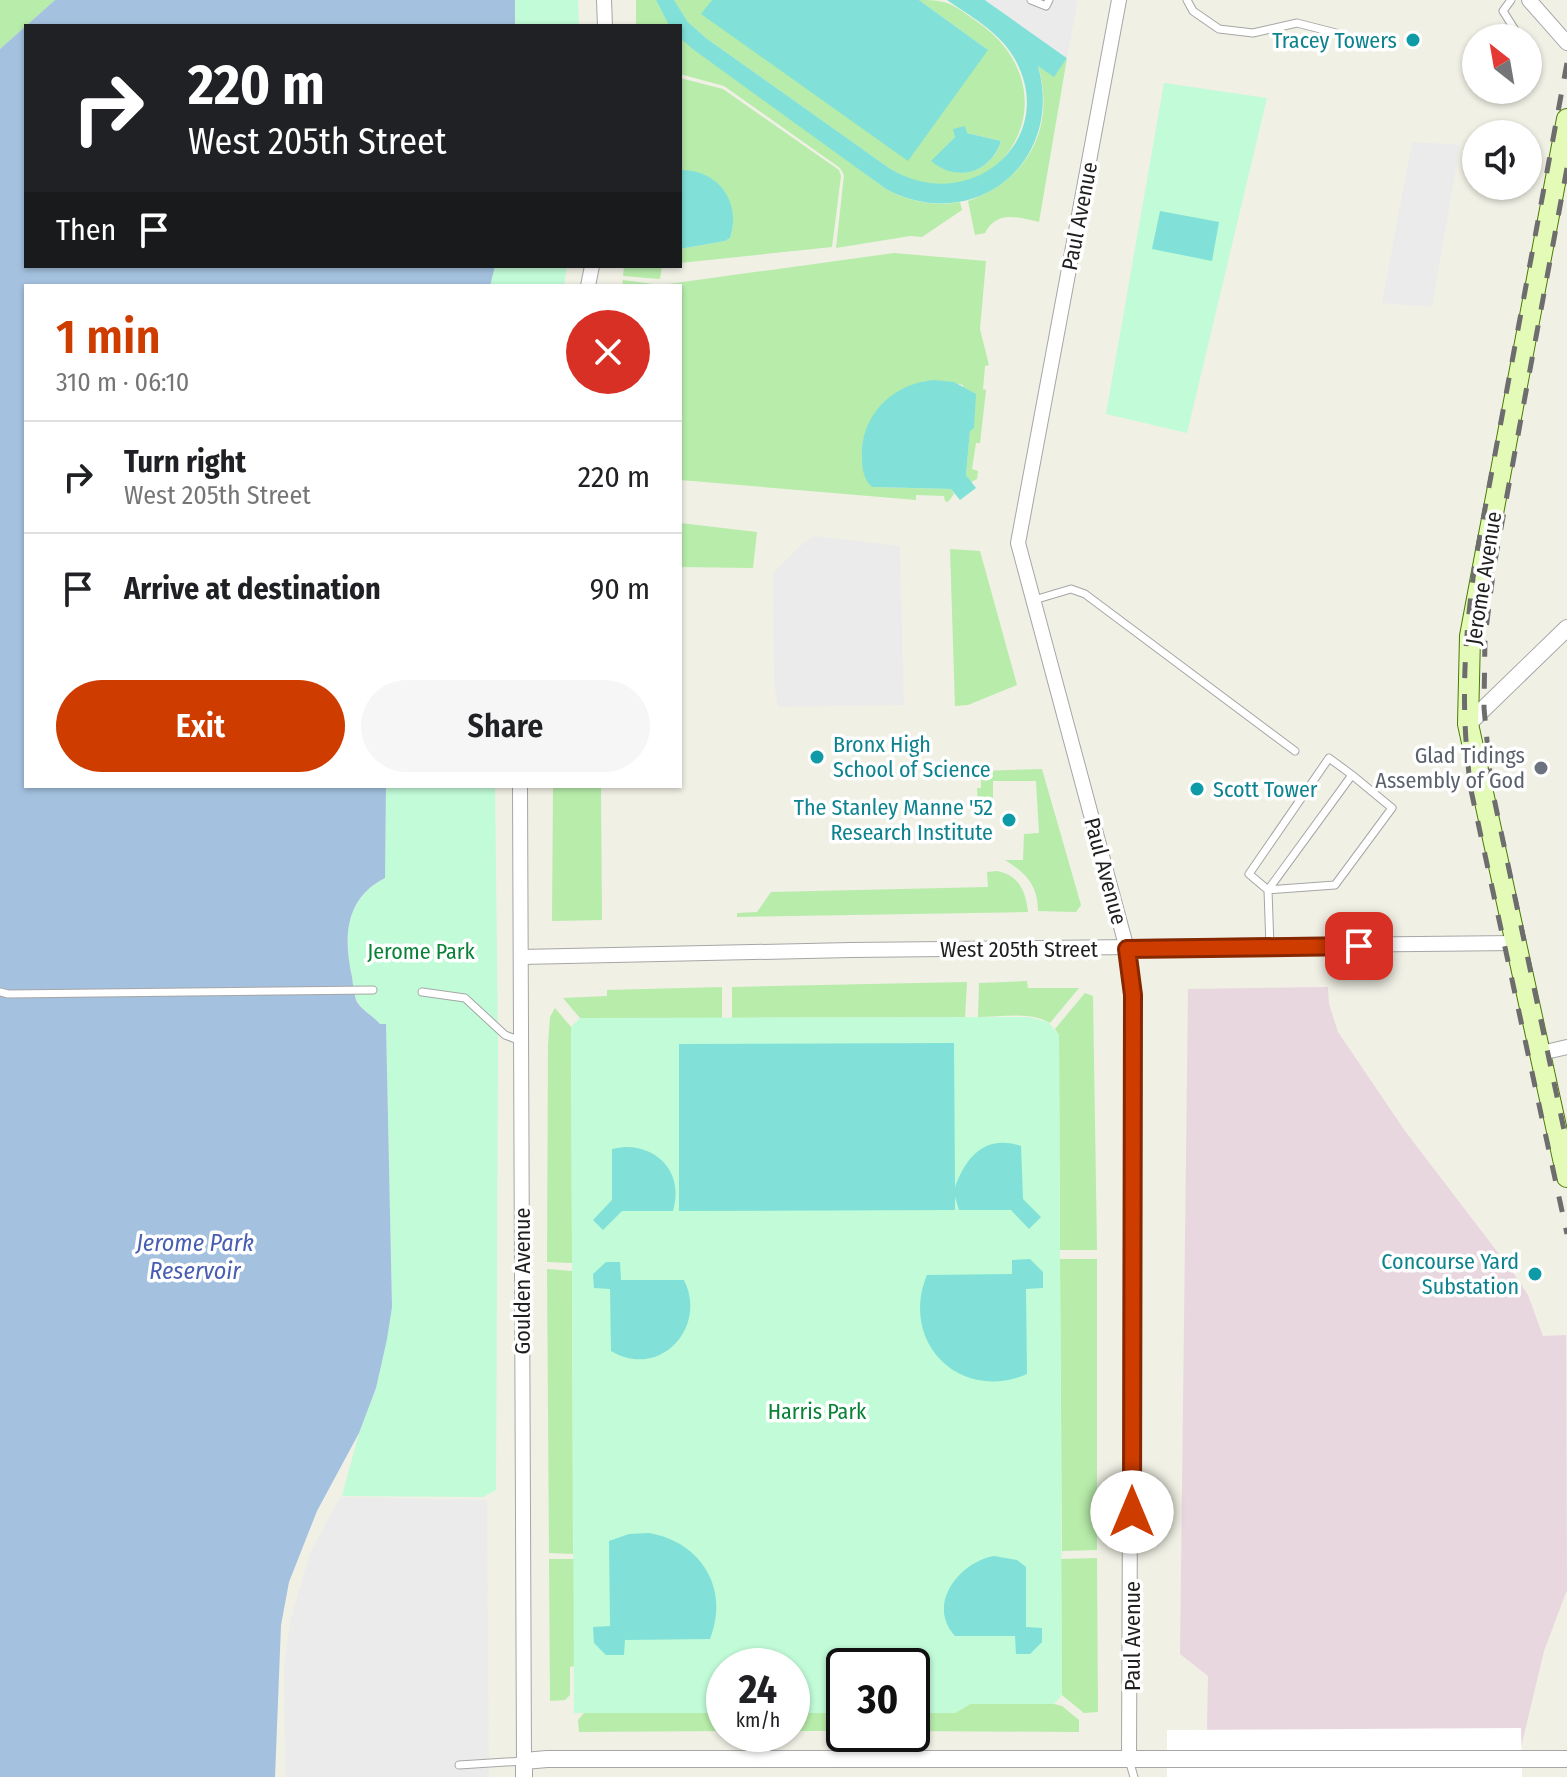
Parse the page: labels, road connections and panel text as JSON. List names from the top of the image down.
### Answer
{
  "streets": {
    "main road": ["Jerome Avenue"],
    "street": ["Paul Avenue", "West 205th Street", "Goulden Avenue"]
  },
  "crossings": [
    ["Paul Avenue", "West 205th Street"],
    ["Jerome Avenue", "West 205th Street"],
    ["West 205th Street", "Goulden Avenue"]
  ],
  "water": ["Jerome Park Reservoir"],
  "parks": ["Jerome Park", "Harris Park"],
  "places": [
    "Tracey Towers",
    "Bronx High School of Science",
    "Glad Tidings Assembly of God",
    "Scott Tower",
    "The Stanley Manne '52 Research Institute",
    "Concourse Yard Substation"
  ],
  "north": "top left",
  "page": {
    "turn": ["220 m", "West 205th Street"],
    "then": "Then",
    "heading": ["1 min", "310 m · 06:10"],
    "list": [
      {
        "name": "Turn right",
        "note": "West 205th Street",
        "value": "220 m"
      },
      {
        "name": "Arrive at destination",
        "value": "90 m"
      }
    ],
    "buttons": ["Exit", "Share"],
    "speed": "24 km/h",
    "limit": "30"
  }
}
